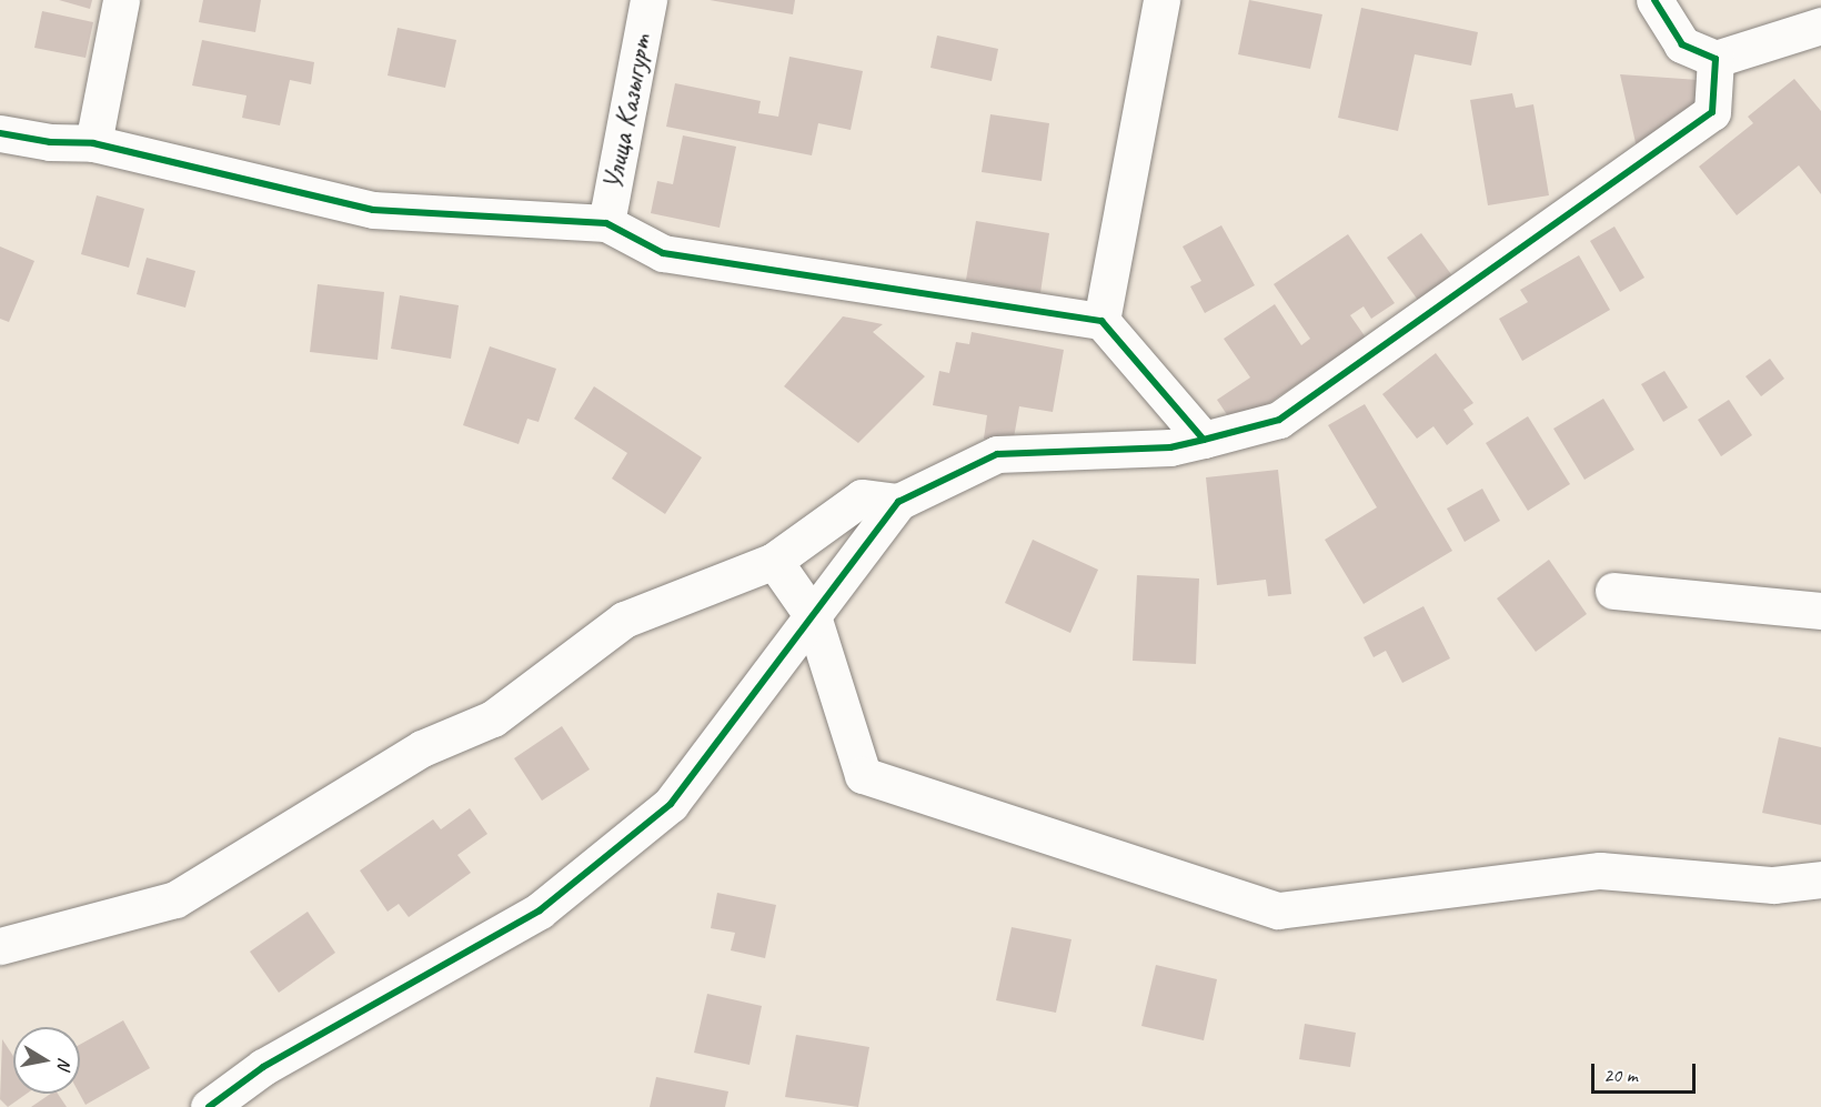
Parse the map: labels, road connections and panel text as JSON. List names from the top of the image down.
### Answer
{
  "streets": {
    "street": ["Улица Казыгурт"]
  },
  "scale_bar": "20 m",
  "north": "right"
}
